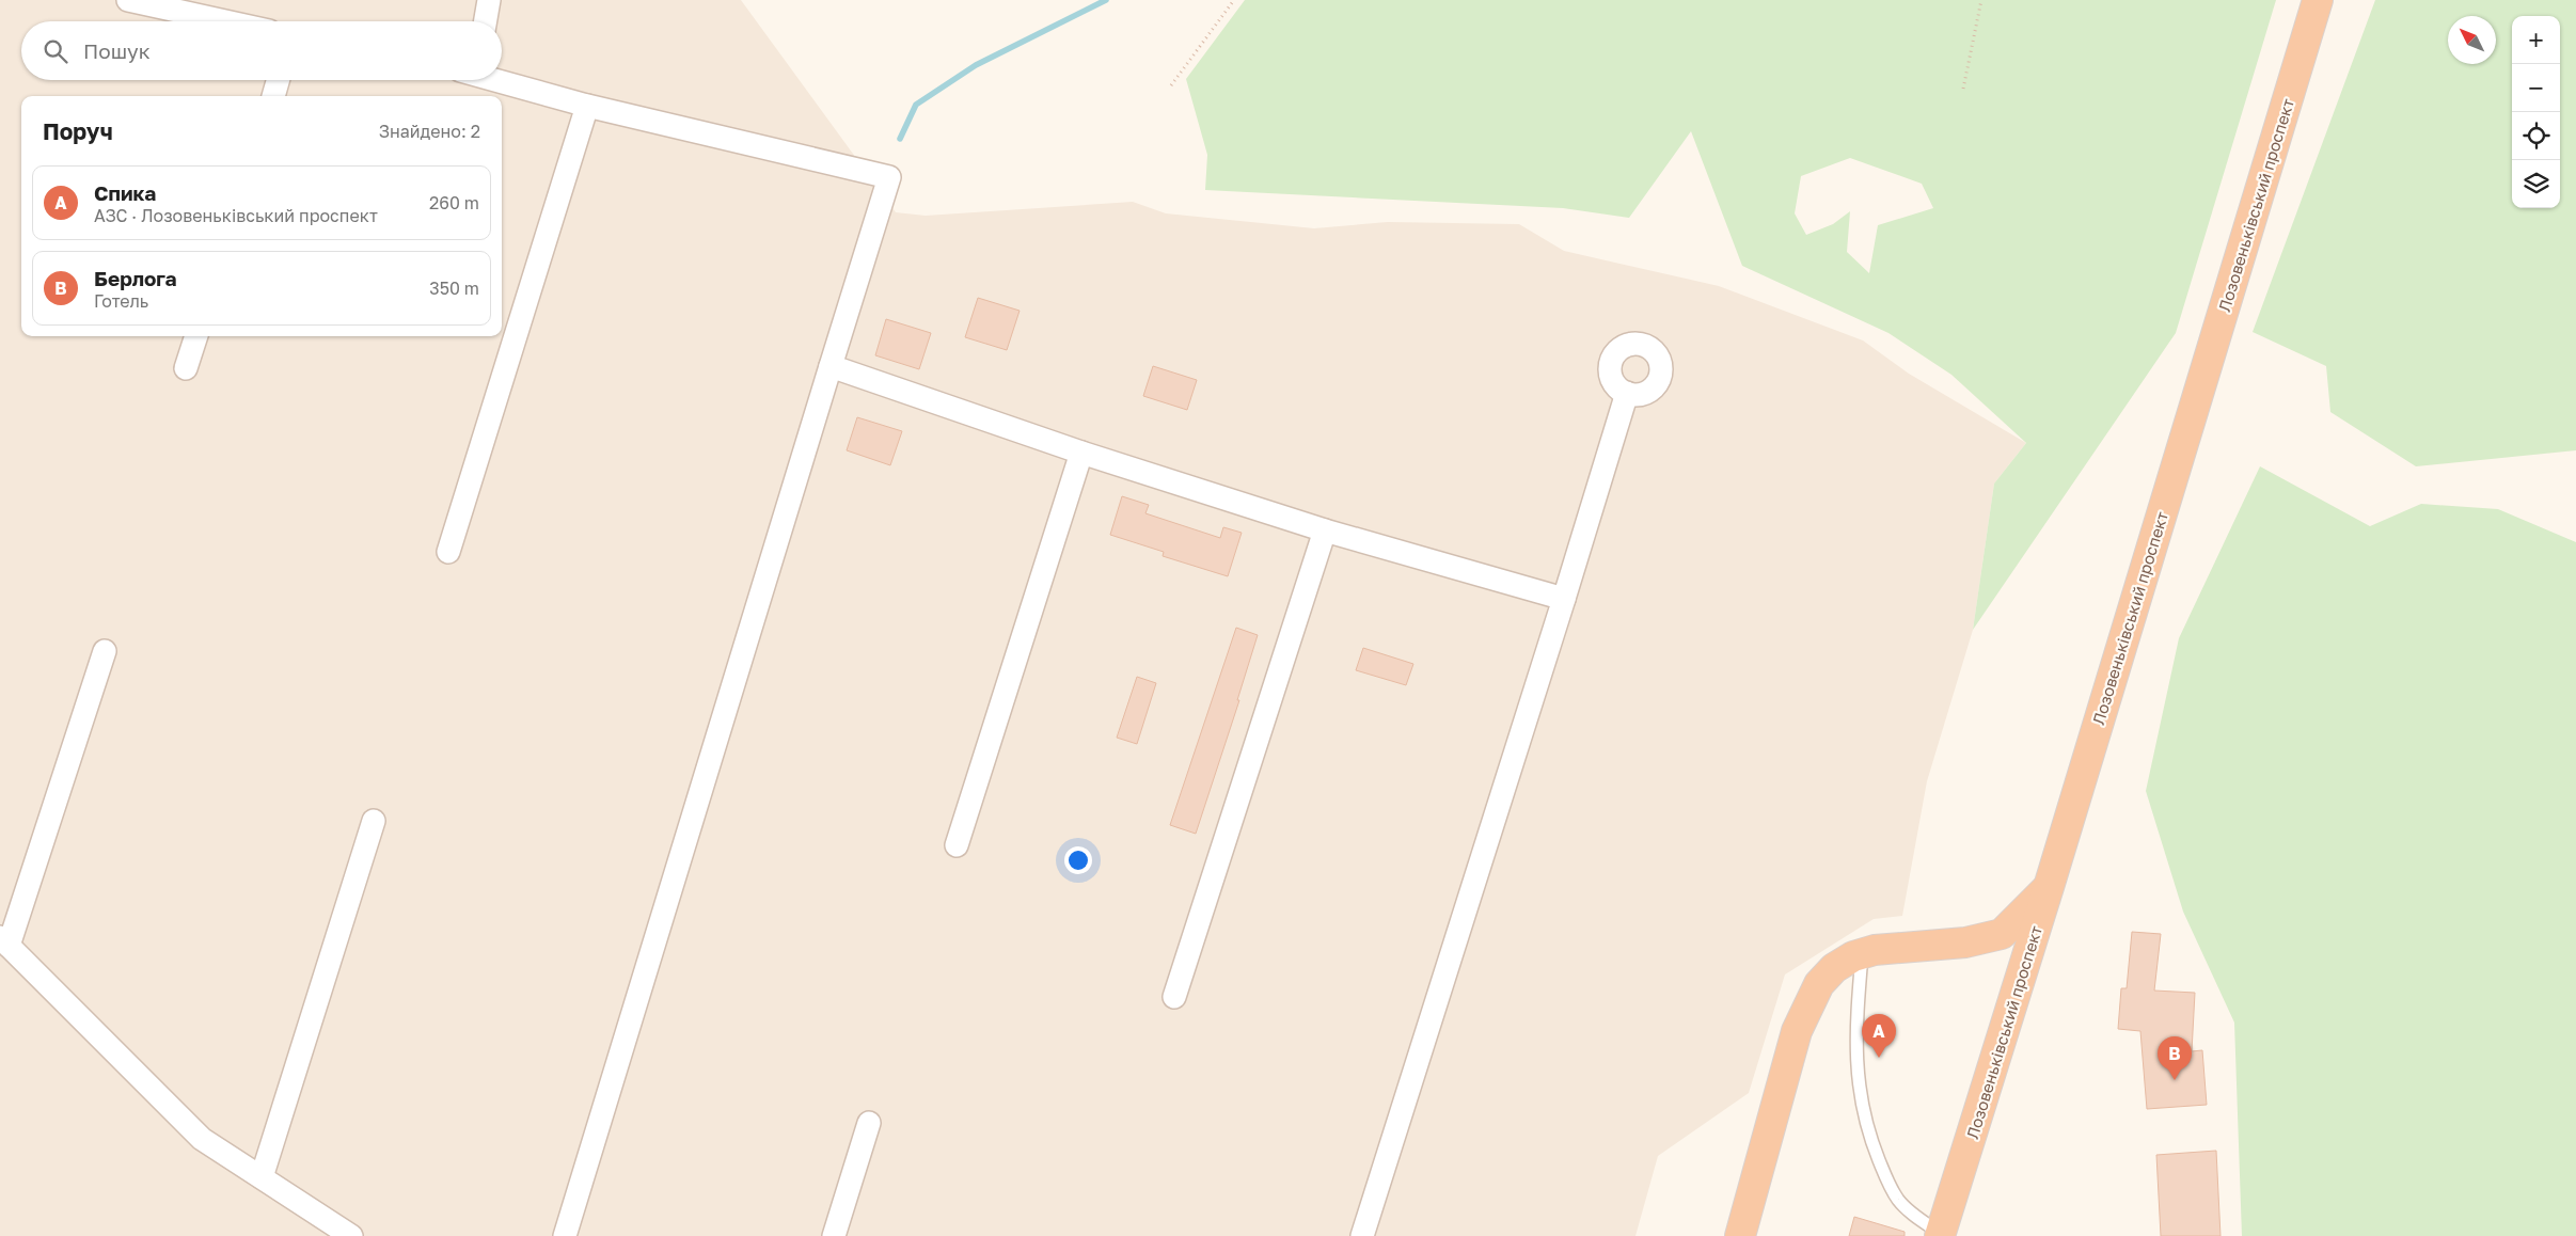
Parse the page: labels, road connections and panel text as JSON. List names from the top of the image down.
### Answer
{
  "streets": {
    "highway": ["Лозовеньківський проспект"]
  },
  "north": "top left",
  "page": {
    "map_buttons": ["+", "−"],
    "search": "Пошук",
    "heading": ["Поруч", "Знайдено: 2"],
    "list": [
      {
        "mark": "A",
        "name": "Спика",
        "note": "АЗС · Лозовеньківський проспект",
        "value": "260 m"
      },
      {
        "mark": "B",
        "name": "Берлога",
        "note": "Готель",
        "value": "350 m"
      }
    ],
    "pins": ["A", "B"]
  }
}
